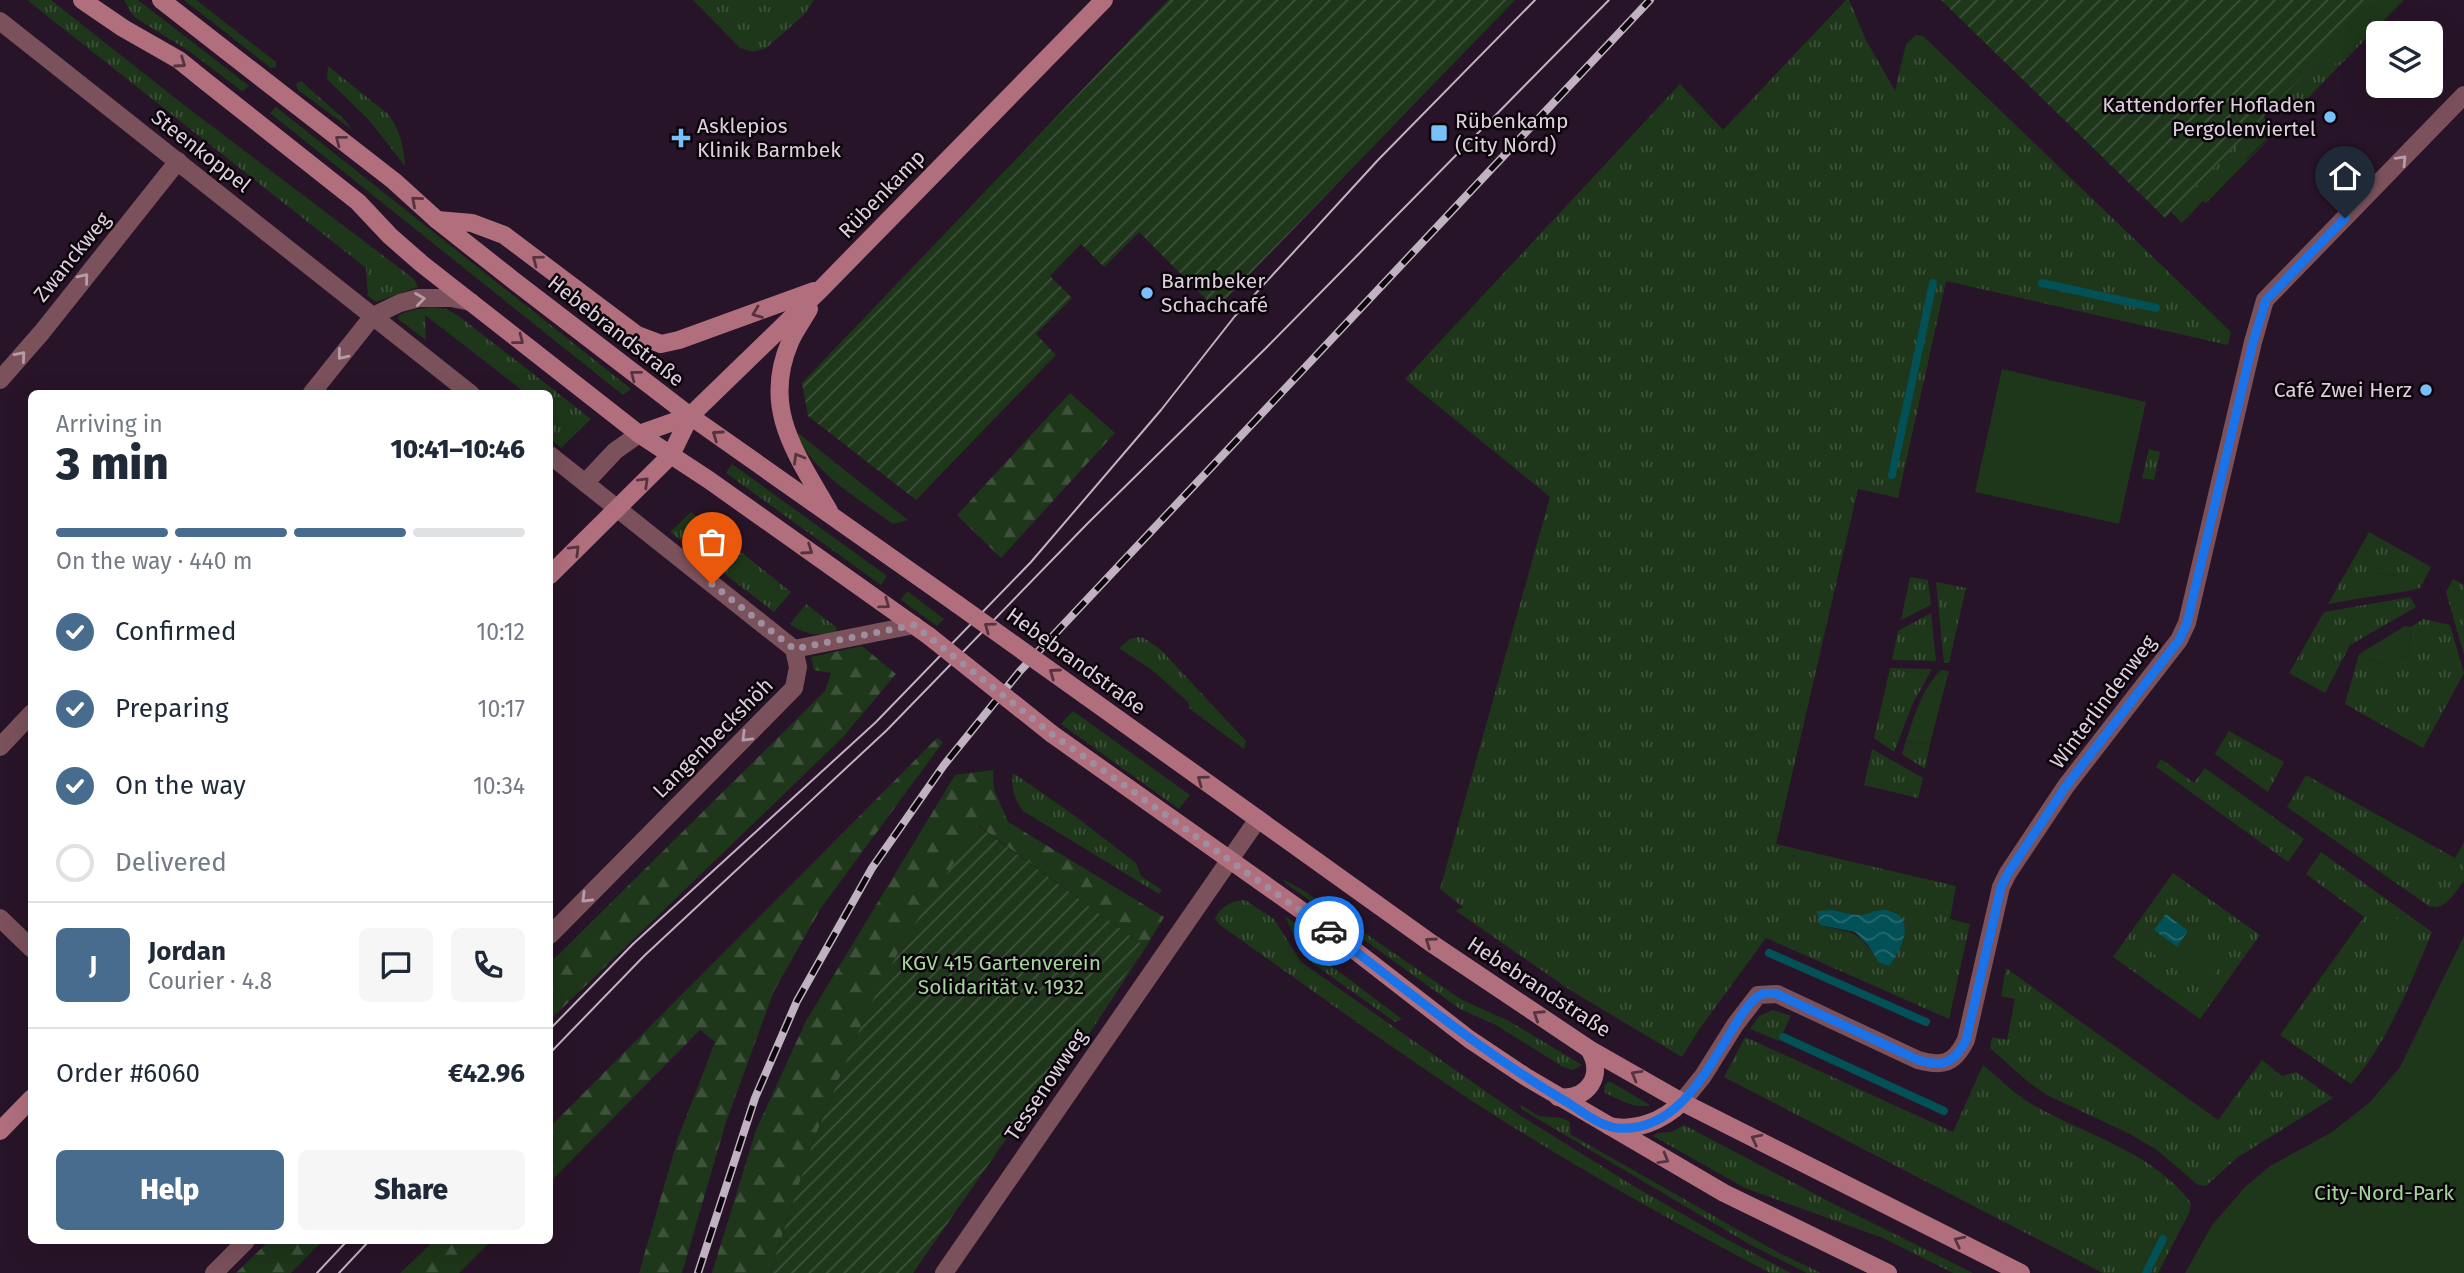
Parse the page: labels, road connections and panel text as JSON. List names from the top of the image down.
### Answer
{
  "streets": {
    "main road": ["Rübenkamp", "Hebebrandstraße"],
    "street": [
      "Steenkoppel",
      "Zwanckweg",
      "Winterlindenweg",
      "Langenbeckshöh",
      "Tessenowweg"
    ]
  },
  "crossings": [
    ["Steenkoppel", "Zwanckweg"],
    ["Rübenkamp", "Hebebrandstraße"],
    ["Hebebrandstraße", "Winterlindenweg"],
    ["Hebebrandstraße", "Tessenowweg"]
  ],
  "one_way": ["Zwanckweg", "Winterlindenweg", "Langenbeckshöh"],
  "parks": ["KGV 415 Gartenverein Solidarität v. 1932", "City-Nord-Park"],
  "places": {
    "other": ["Kattendorfer Hofladen Pergolenviertel", "Barmbeker Schachcafé", "Café Zwei Herz"],
    "transit": ["Rübenkamp (City Nord)"],
    "health": ["Asklepios Klinik Barmbek"]
  },
  "page": {
    "heading": ["3 min", "Arriving in", "10:41–10:46"],
    "panel": [
      "Jordan",
      "Courier · 4.8",
      "Order #6060",
      "€42.96"
    ],
    "bar": "On the way · 440 m",
    "list": [
      ["Confirmed", "10:12"],
      ["Preparing", "10:17"],
      ["On the way", "10:34"],
      "Delivered"
    ],
    "round": "J",
    "buttons": ["Help", "Share"]
  }
}
